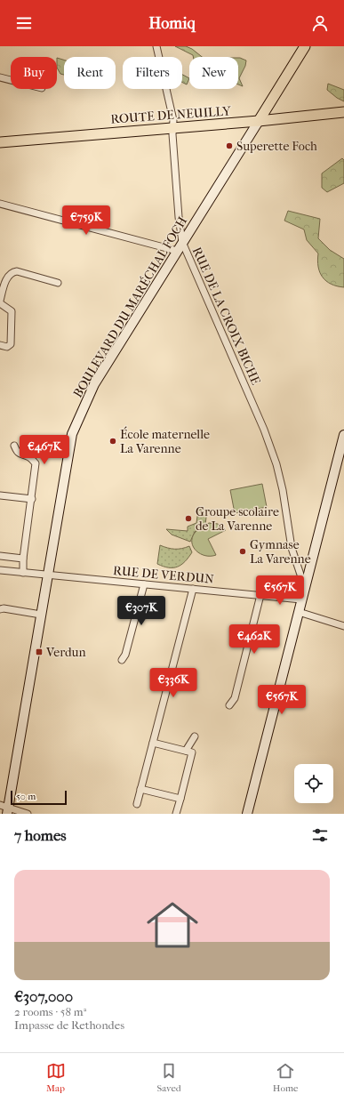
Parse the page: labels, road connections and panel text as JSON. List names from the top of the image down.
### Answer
{
  "streets": {
    "main road": ["ROUTE DE NEUILLY", "BOULEVARD DU MARÉCHAL FOCH"],
    "street": ["RUE DE LA CROIX BICHE", "RUE DE VERDUN"]
  },
  "crossings": [
    ["ROUTE DE NEUILLY", "BOULEVARD DU MARÉCHAL FOCH"],
    ["ROUTE DE NEUILLY", "RUE DE LA CROIX BICHE"],
    ["BOULEVARD DU MARÉCHAL FOCH", "RUE DE LA CROIX BICHE"],
    ["BOULEVARD DU MARÉCHAL FOCH", "RUE DE VERDUN"]
  ],
  "places": {
    "other": [
      "Superette Foch",
      "École maternelle La Varenne",
      "Groupe scolaire de La Varenne",
      "Gymnase La Varenne"
    ],
    "transit": ["Verdun"]
  },
  "scale_bar": "50 m",
  "page": {
    "header": "Homiq",
    "chip": [
      "Buy",
      "Rent",
      "Filters",
      "New"
    ],
    "price": [
      "€759K",
      "€467K",
      "€567K",
      "€307K",
      "€462K",
      "€336K",
      "€567K"
    ],
    "scale": "50 m",
    "heading": "7 homes",
    "list": [
      {
        "name": "€307,000",
        "note": "2 rooms · 58 m² · Impasse de Rethondes"
      }
    ],
    "tabs": ["Map", "Saved", "Home"]
  }
}
